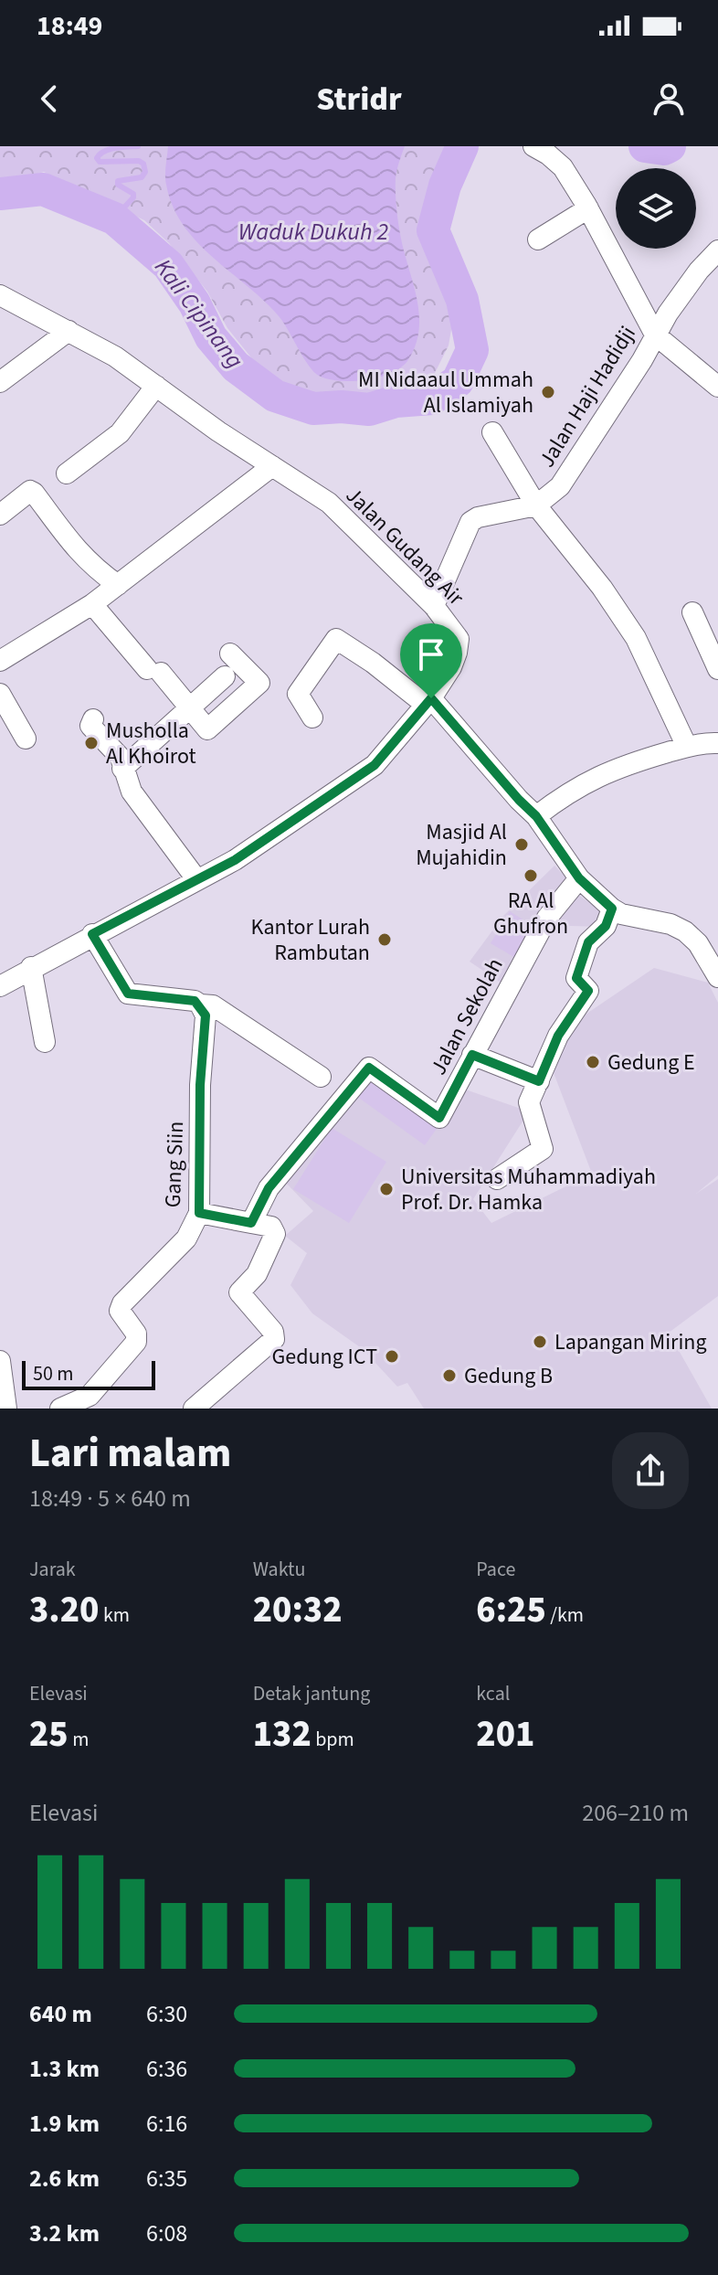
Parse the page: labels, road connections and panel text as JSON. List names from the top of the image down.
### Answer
{
  "streets": {
    "street": [
      "Jalan Haji Hadidji",
      "Jalan Gudang Air",
      "Jalan Sekolah",
      "Gang Siin"
    ]
  },
  "water": ["Waduk Dukuh 2", "Kali Cipinang"],
  "places": [
    "MI Nidaaul Ummah Al Islamiyah",
    "Musholla Al Khoirot",
    "Masjid Al Mujahidin",
    "RA Al Ghufron",
    "Kantor Lurah Rambutan",
    "Gedung E",
    "Universitas Muhammadiyah Prof. Dr. Hamka",
    "Lapangan Miring",
    "Gedung ICT",
    "Gedung B"
  ],
  "scale_bar": "50 m",
  "page": {
    "status": "18:49",
    "header": "Stridr",
    "scale": "50 m",
    "heading": ["Lari malam", "18:49 · 5 × 640 m"],
    "stats": [
      ["Jarak", "3.20 km"],
      ["Waktu", "20:32"],
      ["Pace", "6:25 /km"],
      ["Elevasi", "25 m"],
      ["Detak jantung", "132 bpm"],
      ["kcal", "201"]
    ],
    "chart": ["Elevasi", "206–210 m"],
    "list": [
      {
        "name": "640 m",
        "note": "6:30"
      },
      {
        "name": "1.3 km",
        "note": "6:36"
      },
      {
        "name": "1.9 km",
        "note": "6:16"
      },
      {
        "name": "2.6 km",
        "note": "6:35"
      },
      {
        "name": "3.2 km",
        "note": "6:08"
      }
    ]
  }
}
